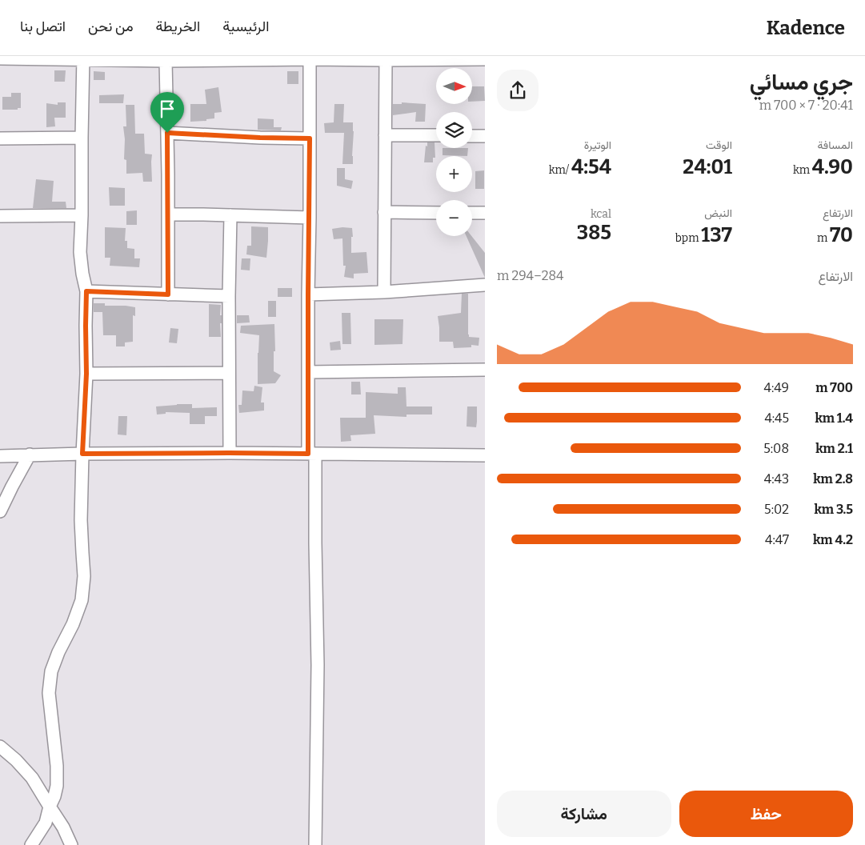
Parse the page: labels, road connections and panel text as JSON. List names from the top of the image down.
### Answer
{
  "north": "right",
  "page": {
    "header": "Kadence",
    "nav": [
      "الرئيسية",
      "الخريطة",
      "من نحن",
      "اتصل بنا"
    ],
    "heading": ["جري مسائي", "20:41 · 7 × 700 m"],
    "map_buttons": ["+", "−"],
    "stats": [
      ["المسافة", "4.90 km"],
      ["الوقت", "24:01"],
      ["الوتيرة", "4:54 /km"],
      ["الارتفاع", "70 m"],
      ["النبض", "137 bpm"],
      ["kcal", "385"]
    ],
    "chart": ["الارتفاع", "284–294 m"],
    "list": [
      {
        "name": "700 m",
        "note": "4:49"
      },
      {
        "name": "1.4 km",
        "note": "4:45"
      },
      {
        "name": "2.1 km",
        "note": "5:08"
      },
      {
        "name": "2.8 km",
        "note": "4:43"
      },
      {
        "name": "3.5 km",
        "note": "5:02"
      },
      {
        "name": "4.2 km",
        "note": "4:47"
      }
    ],
    "buttons": ["حفظ", "مشاركة"]
  }
}
